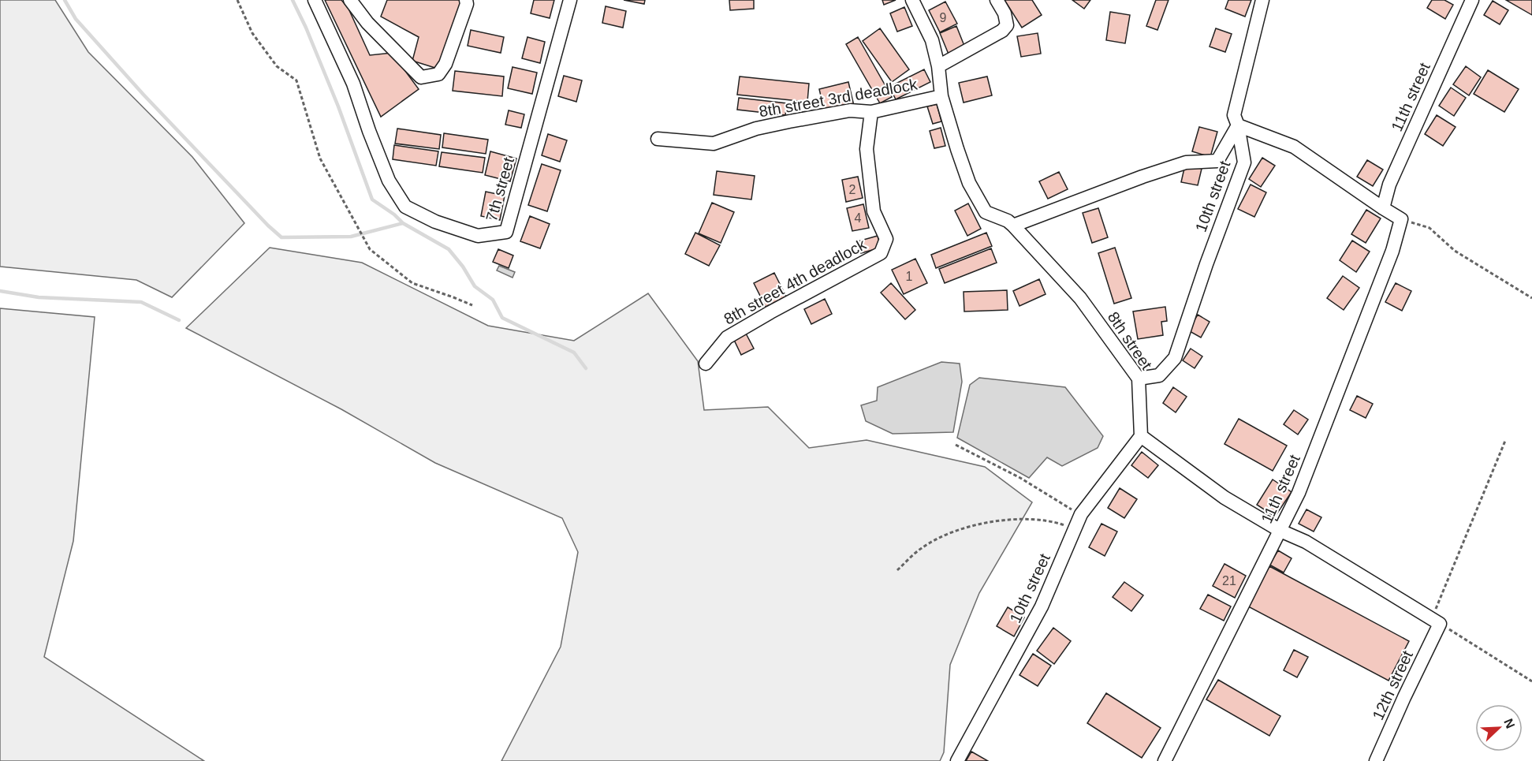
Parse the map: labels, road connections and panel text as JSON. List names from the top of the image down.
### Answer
{
  "streets": {
    "street": [
      "11th street",
      "8th street 3rd deadlock",
      "7th street",
      "10th street",
      "8th street 4th deadlock",
      "8th street",
      "12th street"
    ]
  },
  "crossings": [
    ["8th street 3rd deadlock", "8th street 4th deadlock"],
    ["8th street 3rd deadlock", "8th street"],
    ["10th street", "8th street"]
  ],
  "house_numbers": [
    "9",
    "2",
    "4",
    "1",
    "21"
  ],
  "north": "top right"
}
